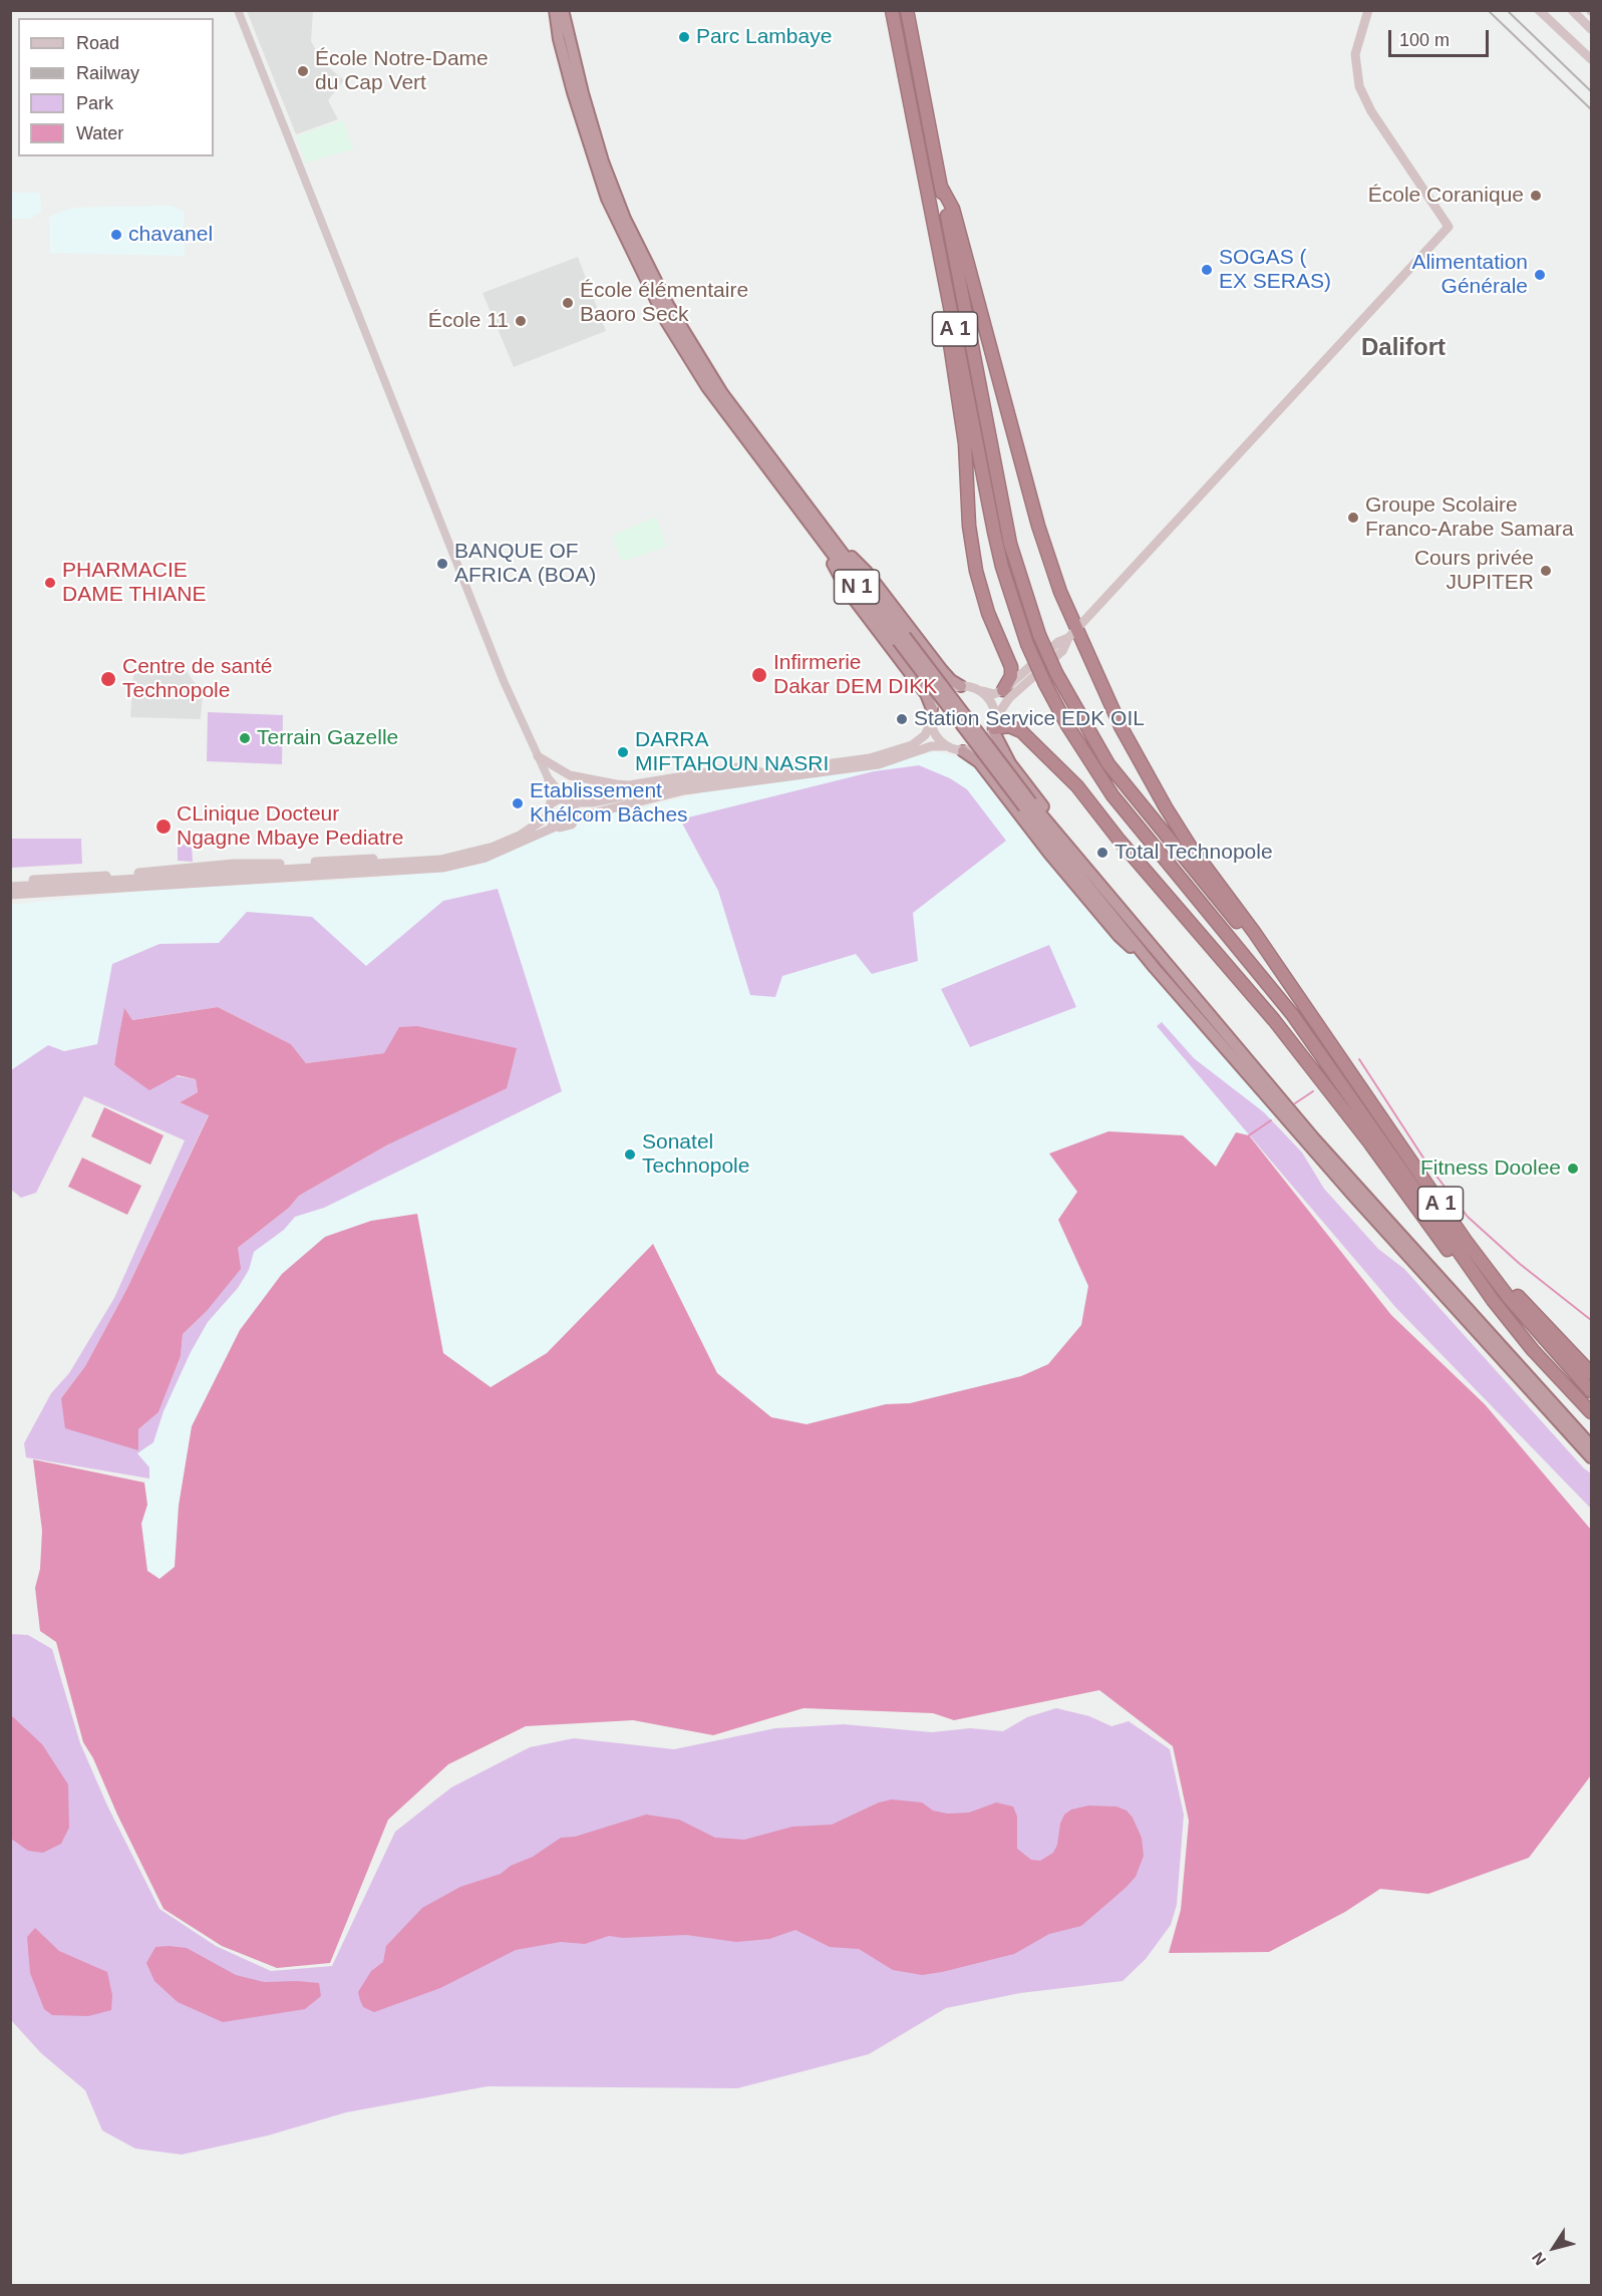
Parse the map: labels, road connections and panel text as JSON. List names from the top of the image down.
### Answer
{
  "streets": {
    "highway": ["A 1", "N 1"]
  },
  "districts": ["Dalifort"],
  "places": [
    "Parc Lambaye",
    "École Notre-Dame du Cap Vert",
    "École Coranique",
    "chavanel",
    "SOGAS ( EX SERAS)",
    "Alimentation Générale",
    "École élémentaire Baoro Seck",
    "École 11",
    "Groupe Scolaire Franco-Arabe Samara",
    "BANQUE OF AFRICA (BOA)",
    "Cours privée JUPITER",
    "PHARMACIE DAME THIANE",
    "Infirmerie Dakar DEM DIKK",
    "Centre de santé Technopole",
    "Station Service EDK OIL",
    "Terrain Gazelle",
    "DARRA MIFTAHOUN NASRI",
    "Etablissement Khélcom Bâches",
    "CLinique Docteur Ngagne Mbaye Pediatre",
    "Total Technopole",
    "Sonatel Technopole",
    "Fitness Doolee"
  ],
  "legend": [
    "Road",
    "Railway",
    "Park",
    "Water"
  ],
  "scale_bar": "100 m",
  "north": "bottom left"
}
